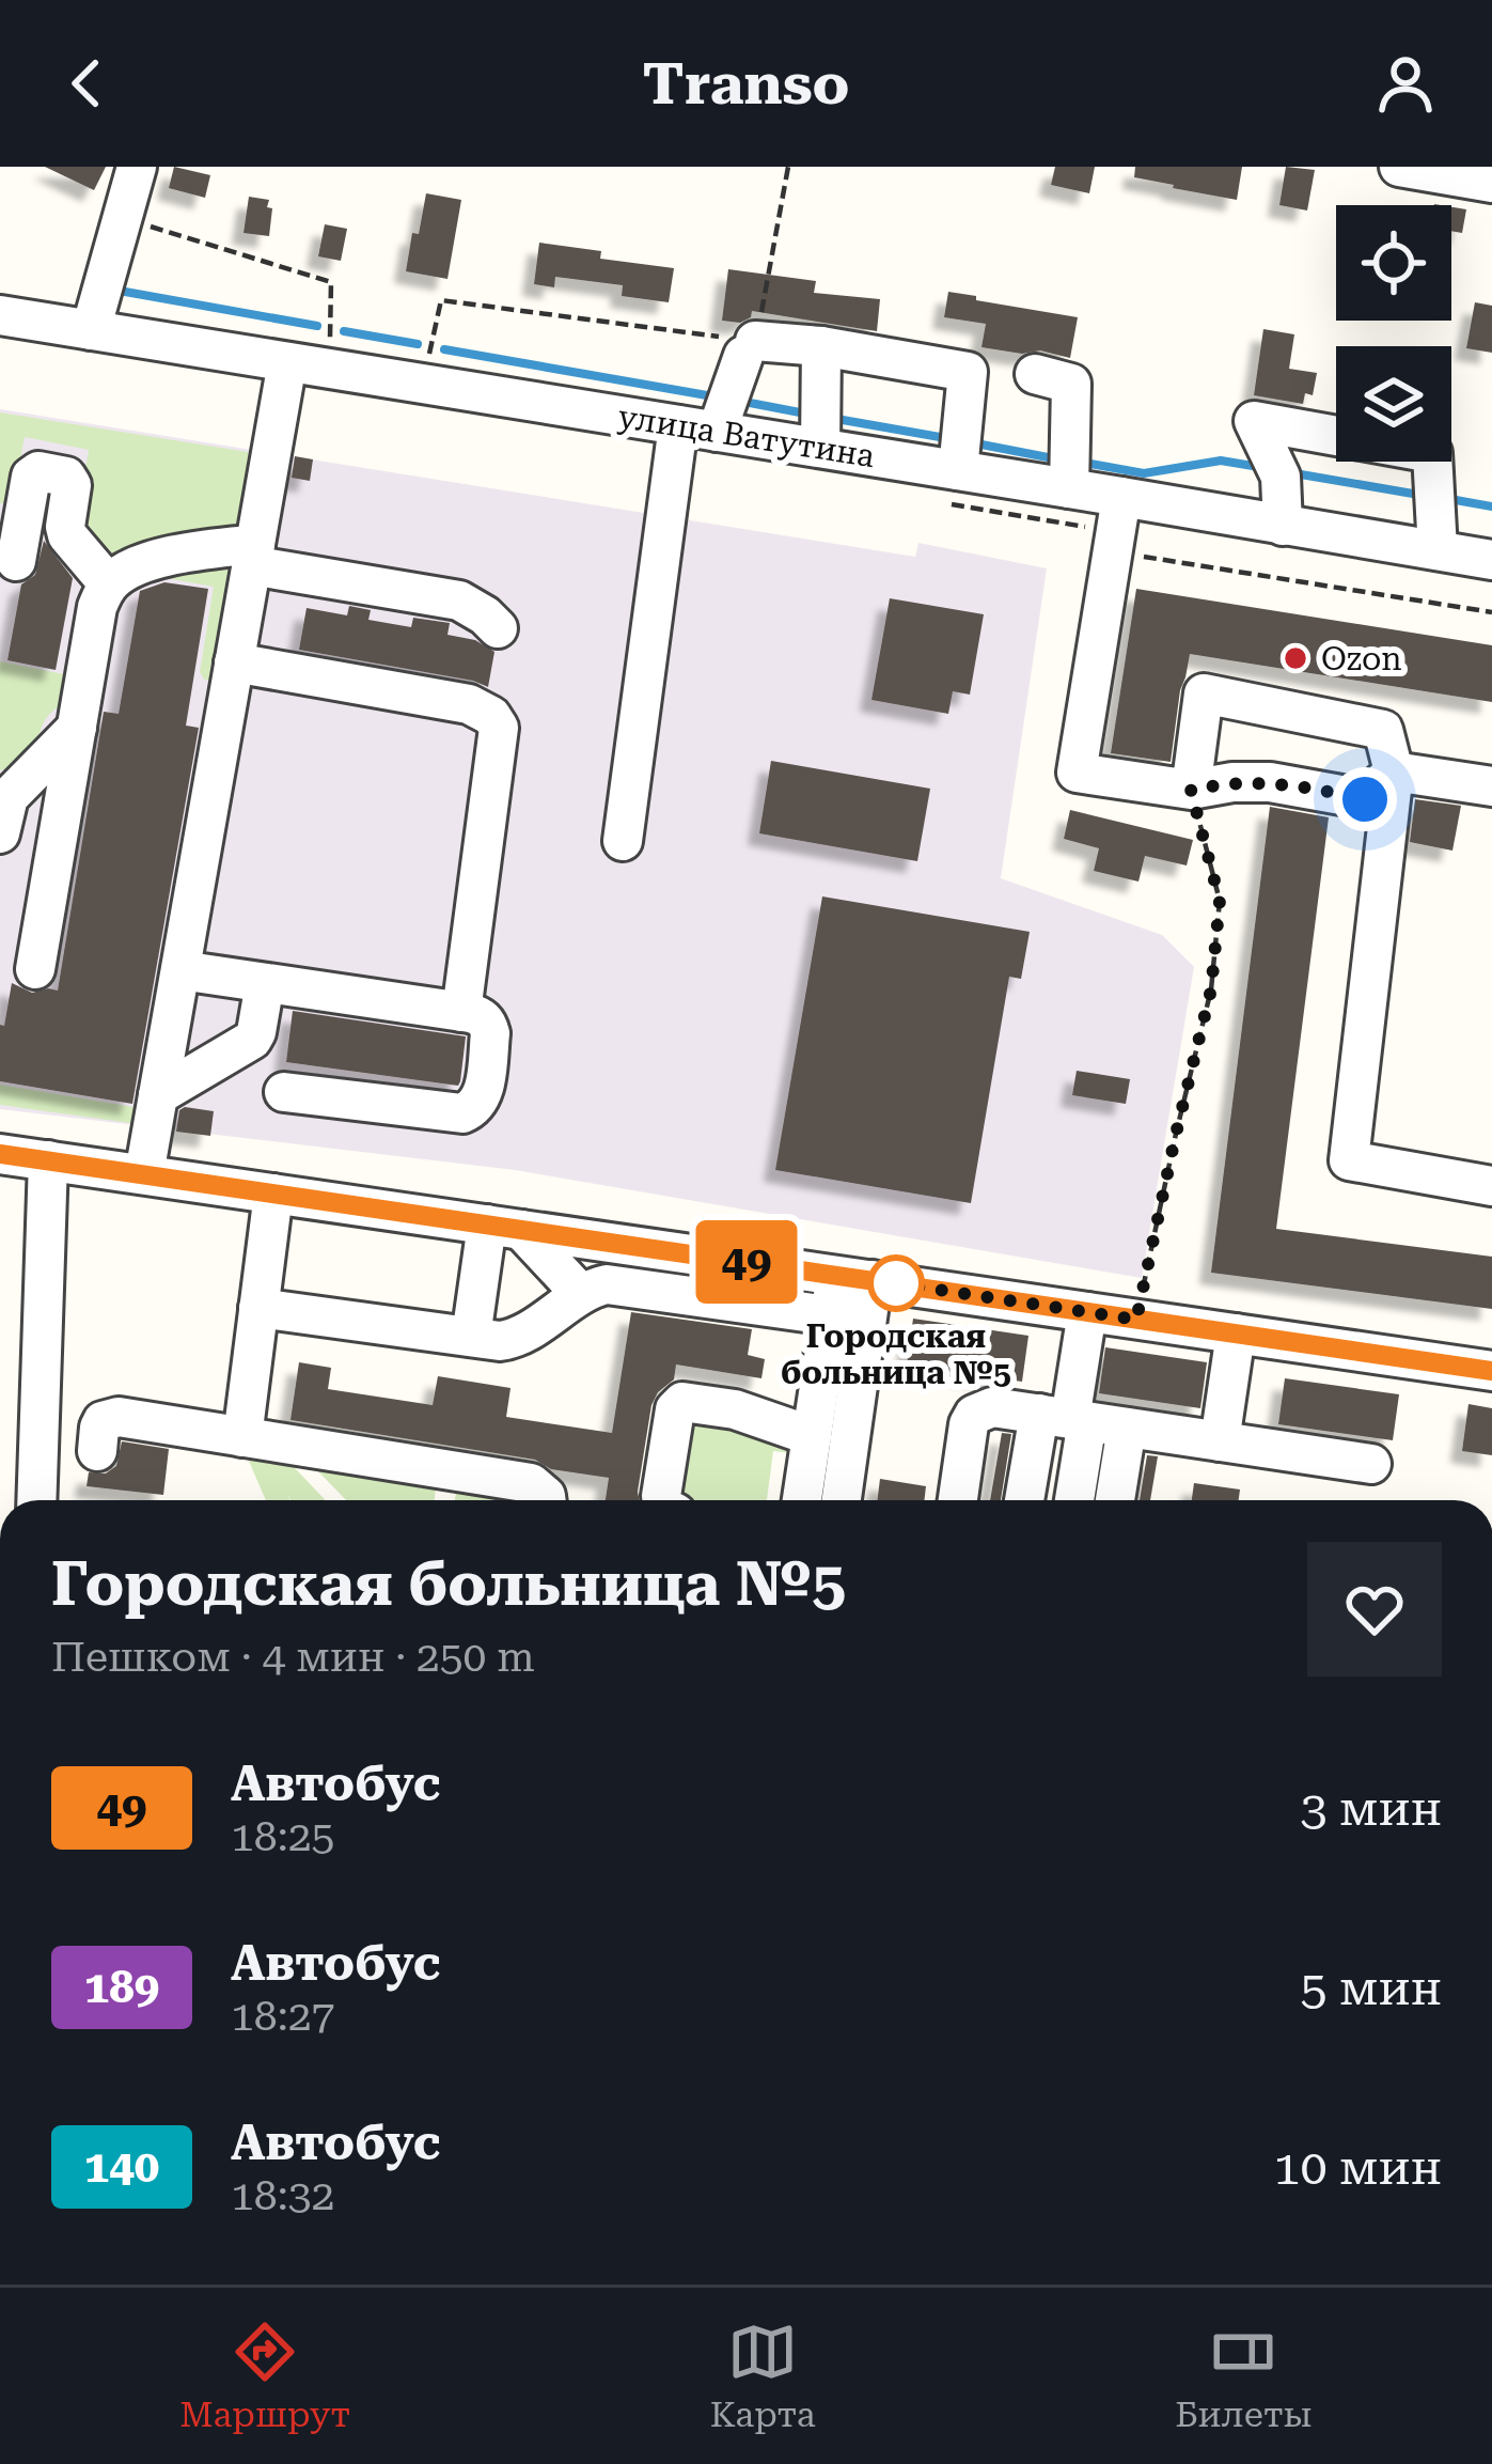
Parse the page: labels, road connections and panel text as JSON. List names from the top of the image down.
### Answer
{
  "streets": {
    "street": ["улица Ватутина"]
  },
  "places": ["Ozon", "Городская больница №5"],
  "lines": ["bus line 49"],
  "page": {
    "header": "Transo",
    "on_map": "49",
    "heading": ["Городская больница №5", "Пешком · 4 мин · 250 m"],
    "list": [
      {
        "mark": "49",
        "name": "Автобус",
        "note": "18:25",
        "value": "3 мин"
      },
      {
        "mark": "189",
        "name": "Автобус",
        "note": "18:27",
        "value": "5 мин"
      },
      {
        "mark": "140",
        "name": "Автобус",
        "note": "18:32",
        "value": "10 мин"
      }
    ],
    "tabs": ["Маршрут", "Карта", "Билеты"]
  }
}
